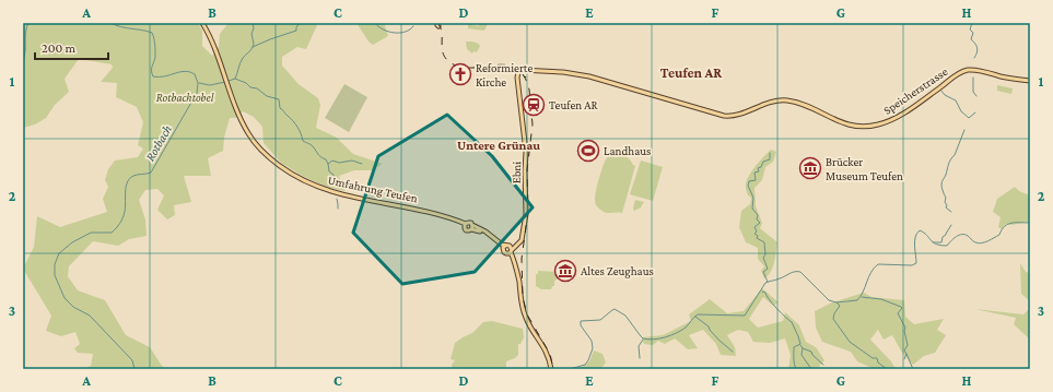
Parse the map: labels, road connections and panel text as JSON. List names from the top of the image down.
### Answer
{
  "streets": {
    "main road": ["Speicherstrasse", "Ebni", "Umfahrung Teufen"]
  },
  "crossings": [
    ["Speicherstrasse", "Ebni"]
  ],
  "districts": ["Teufen AR", "Untere Grünau"],
  "water": ["Rotbach"],
  "parks": ["Rotbachtobel"],
  "places": {
    "church": ["Reformierte Kirche"],
    "station": ["Teufen AR"],
    "sports": ["Landhaus"],
    "museum": ["Brücker Museum Teufen", "Altes Zeughaus"]
  },
  "scale_bar": "200 m",
  "grid": {
    "columns": [
      "A",
      "B",
      "C",
      "D",
      "E",
      "F",
      "G",
      "H"
    ],
    "rows": ["1", "2", "3"]
  }
}
